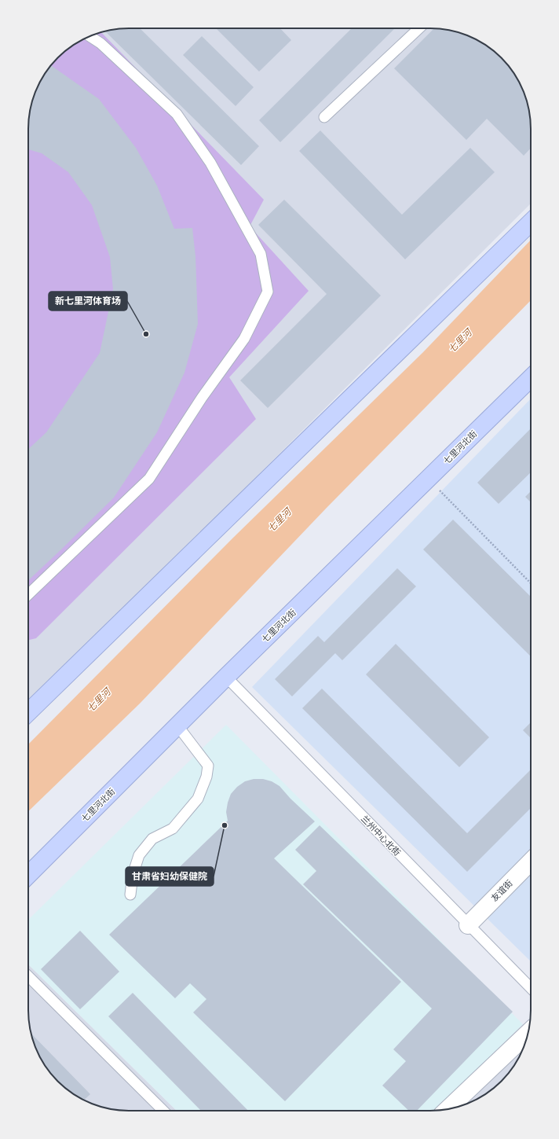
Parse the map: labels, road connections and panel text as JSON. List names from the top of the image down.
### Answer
{
  "streets": {
    "street": ["七里河北街", "友谊街"],
    "lane": ["兰州中心北街"]
  },
  "crossings": [
    ["七里河北街", "兰州中心北街"],
    ["兰州中心北街", "友谊街"]
  ],
  "water": ["七里河"],
  "places": ["新七里河体育场", "甘肃省妇幼保健院"]
}
